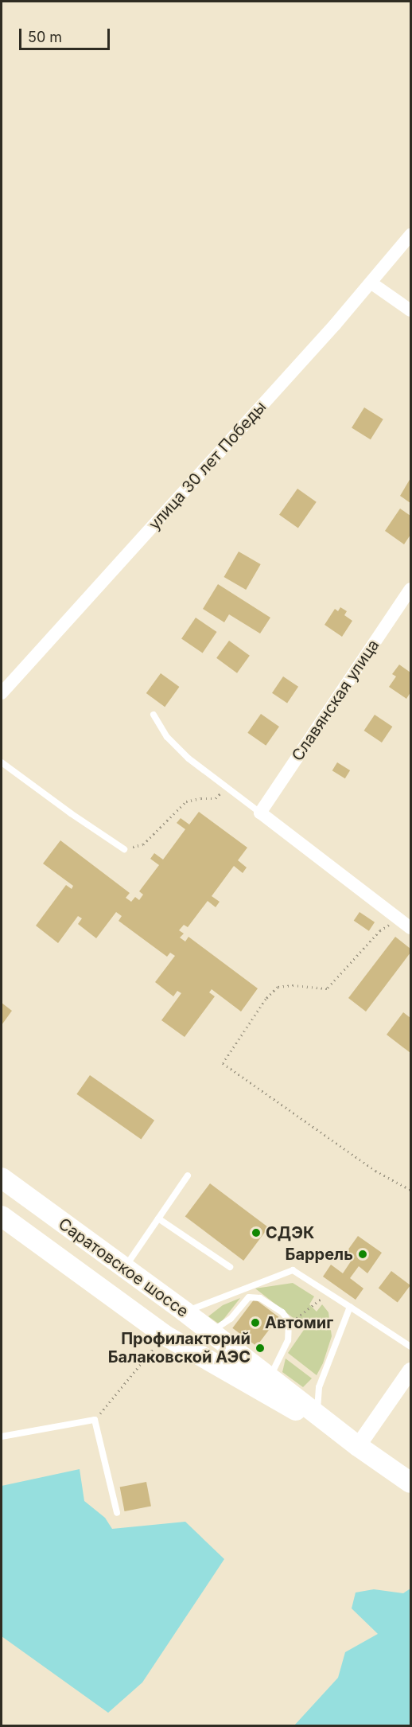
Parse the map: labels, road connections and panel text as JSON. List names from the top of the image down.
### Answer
{
  "streets": {
    "main road": ["Саратовское шоссе"],
    "street": ["улица 30 лет Победы", "Славянская улица"]
  },
  "places": [
    "СДЭК",
    "Баррель",
    "Автомиг",
    "Профилакторий Балаковской АЭС"
  ],
  "scale_bar": "50 m"
}
